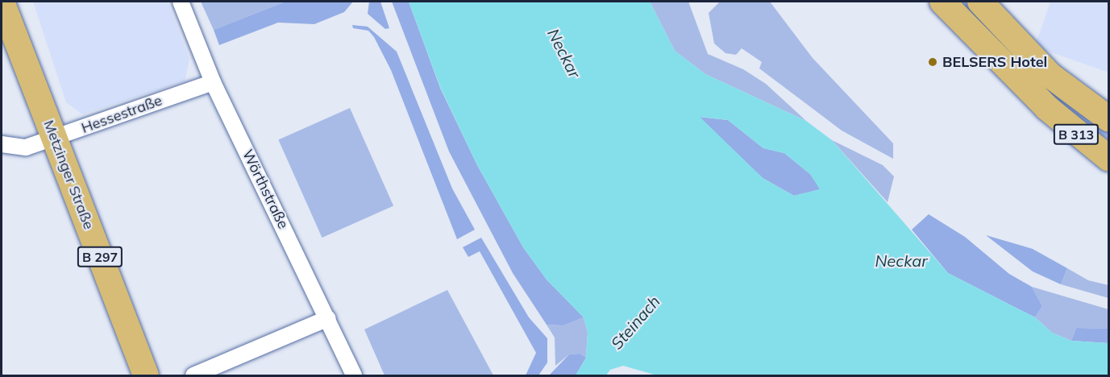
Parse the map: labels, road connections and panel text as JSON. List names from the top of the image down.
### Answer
{
  "streets": {
    "main road": ["B 313", "Metzinger Straße", "B 297"],
    "street": ["Hessestraße", "Wörthstraße"]
  },
  "crossings": [
    ["Hessestraße", "Metzinger Straße"],
    ["Hessestraße", "Wörthstraße"]
  ],
  "water": ["Neckar", "Steinach"],
  "places": ["BELSERS Hotel"]
}
